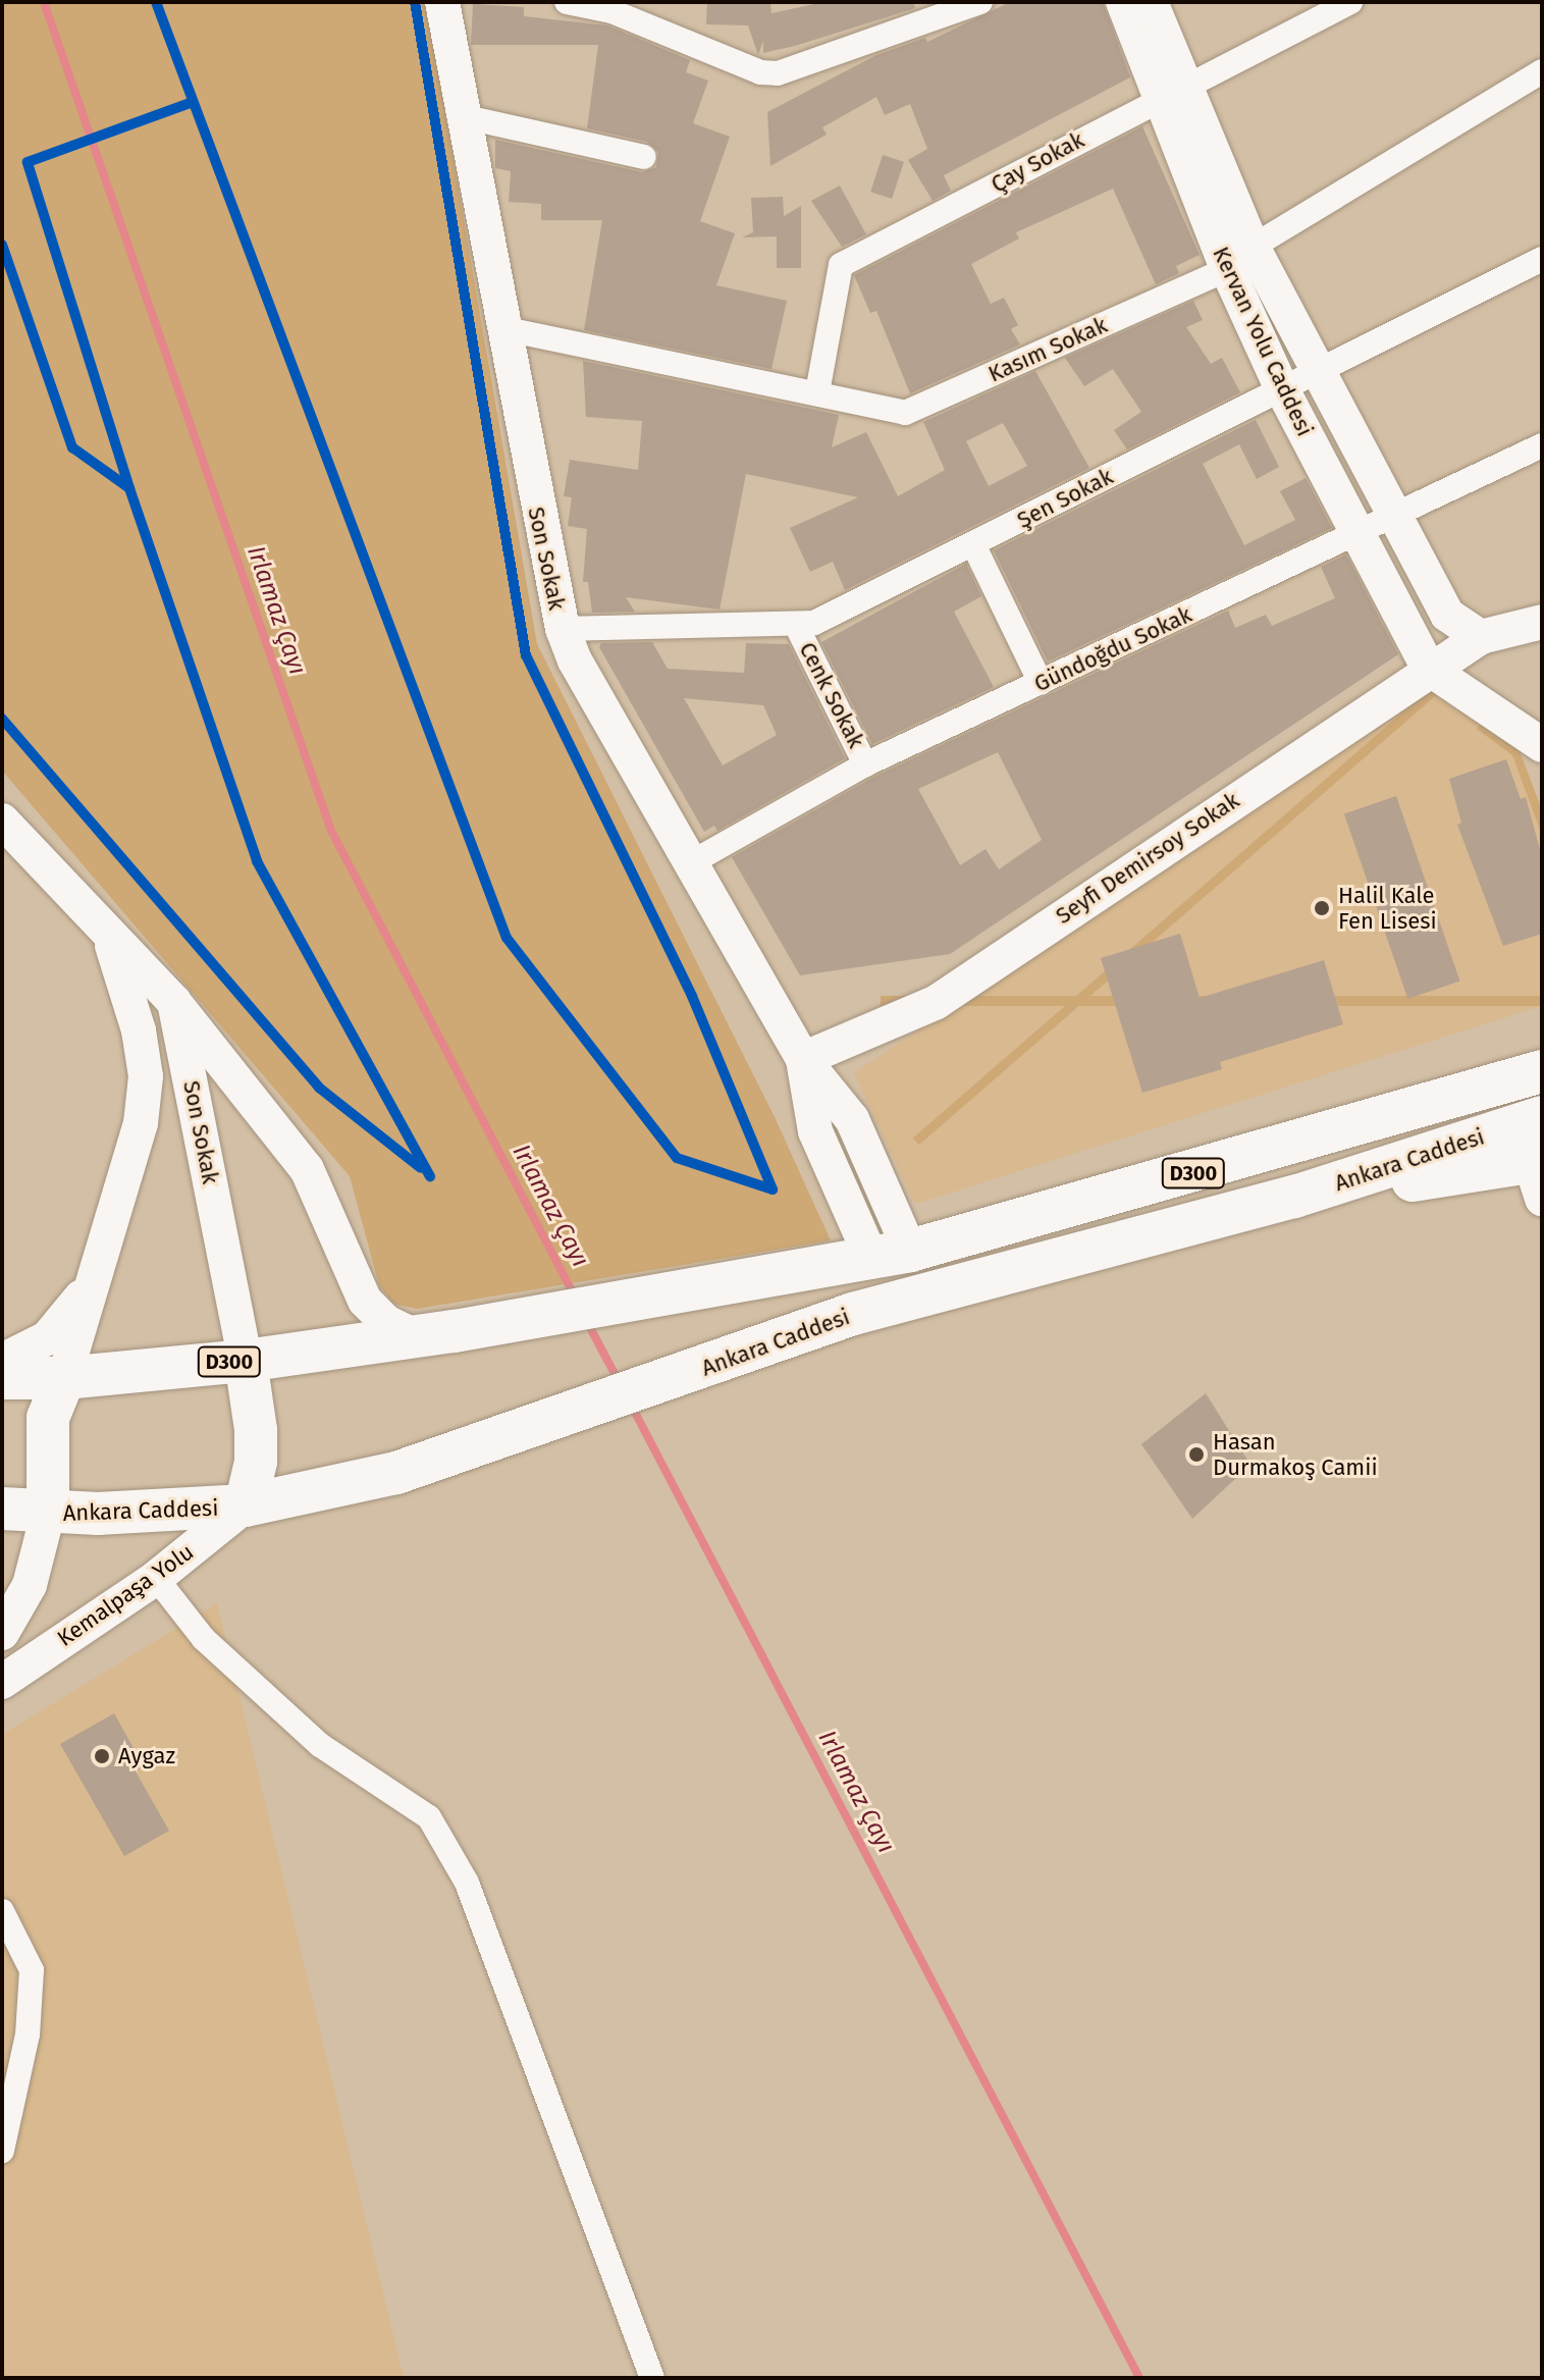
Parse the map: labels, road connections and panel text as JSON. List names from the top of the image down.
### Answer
{
  "streets": {
    "highway": ["Ankara Caddesi", "D300"],
    "main road": [
      "Kervan Yolu Caddesi",
      "Son Sokak",
      "Seyfi Demirsoy Sokak",
      "Kemalpaşa Yolu"
    ],
    "street": [
      "Çay Sokak",
      "Kasım Sokak",
      "Şen Sokak",
      "Gündoğdu Sokak",
      "Cenk Sokak"
    ]
  },
  "crossings": [
    ["Çay Sokak", "Kervan Yolu Caddesi"],
    ["Çay Sokak", "Kasım Sokak"],
    ["Kervan Yolu Caddesi", "Kasım Sokak"],
    ["Kervan Yolu Caddesi", "Şen Sokak"],
    ["Kervan Yolu Caddesi", "Gündoğdu Sokak"],
    ["Kervan Yolu Caddesi", "Seyfi Demirsoy Sokak"],
    ["Kasım Sokak", "Son Sokak"],
    ["Şen Sokak", "Son Sokak"],
    ["Şen Sokak", "Cenk Sokak"],
    ["Son Sokak", "Gündoğdu Sokak"],
    ["Son Sokak", "Seyfi Demirsoy Sokak"],
    ["Son Sokak", "Ankara Caddesi"],
    ["Gündoğdu Sokak", "Cenk Sokak"],
    ["Ankara Caddesi", "Kemalpaşa Yolu"]
  ],
  "water": ["Irlamaz Çayı"],
  "places": ["Halil Kale Fen Lisesi", "Hasan Durmakoş Camii", "Aygaz"]
}
